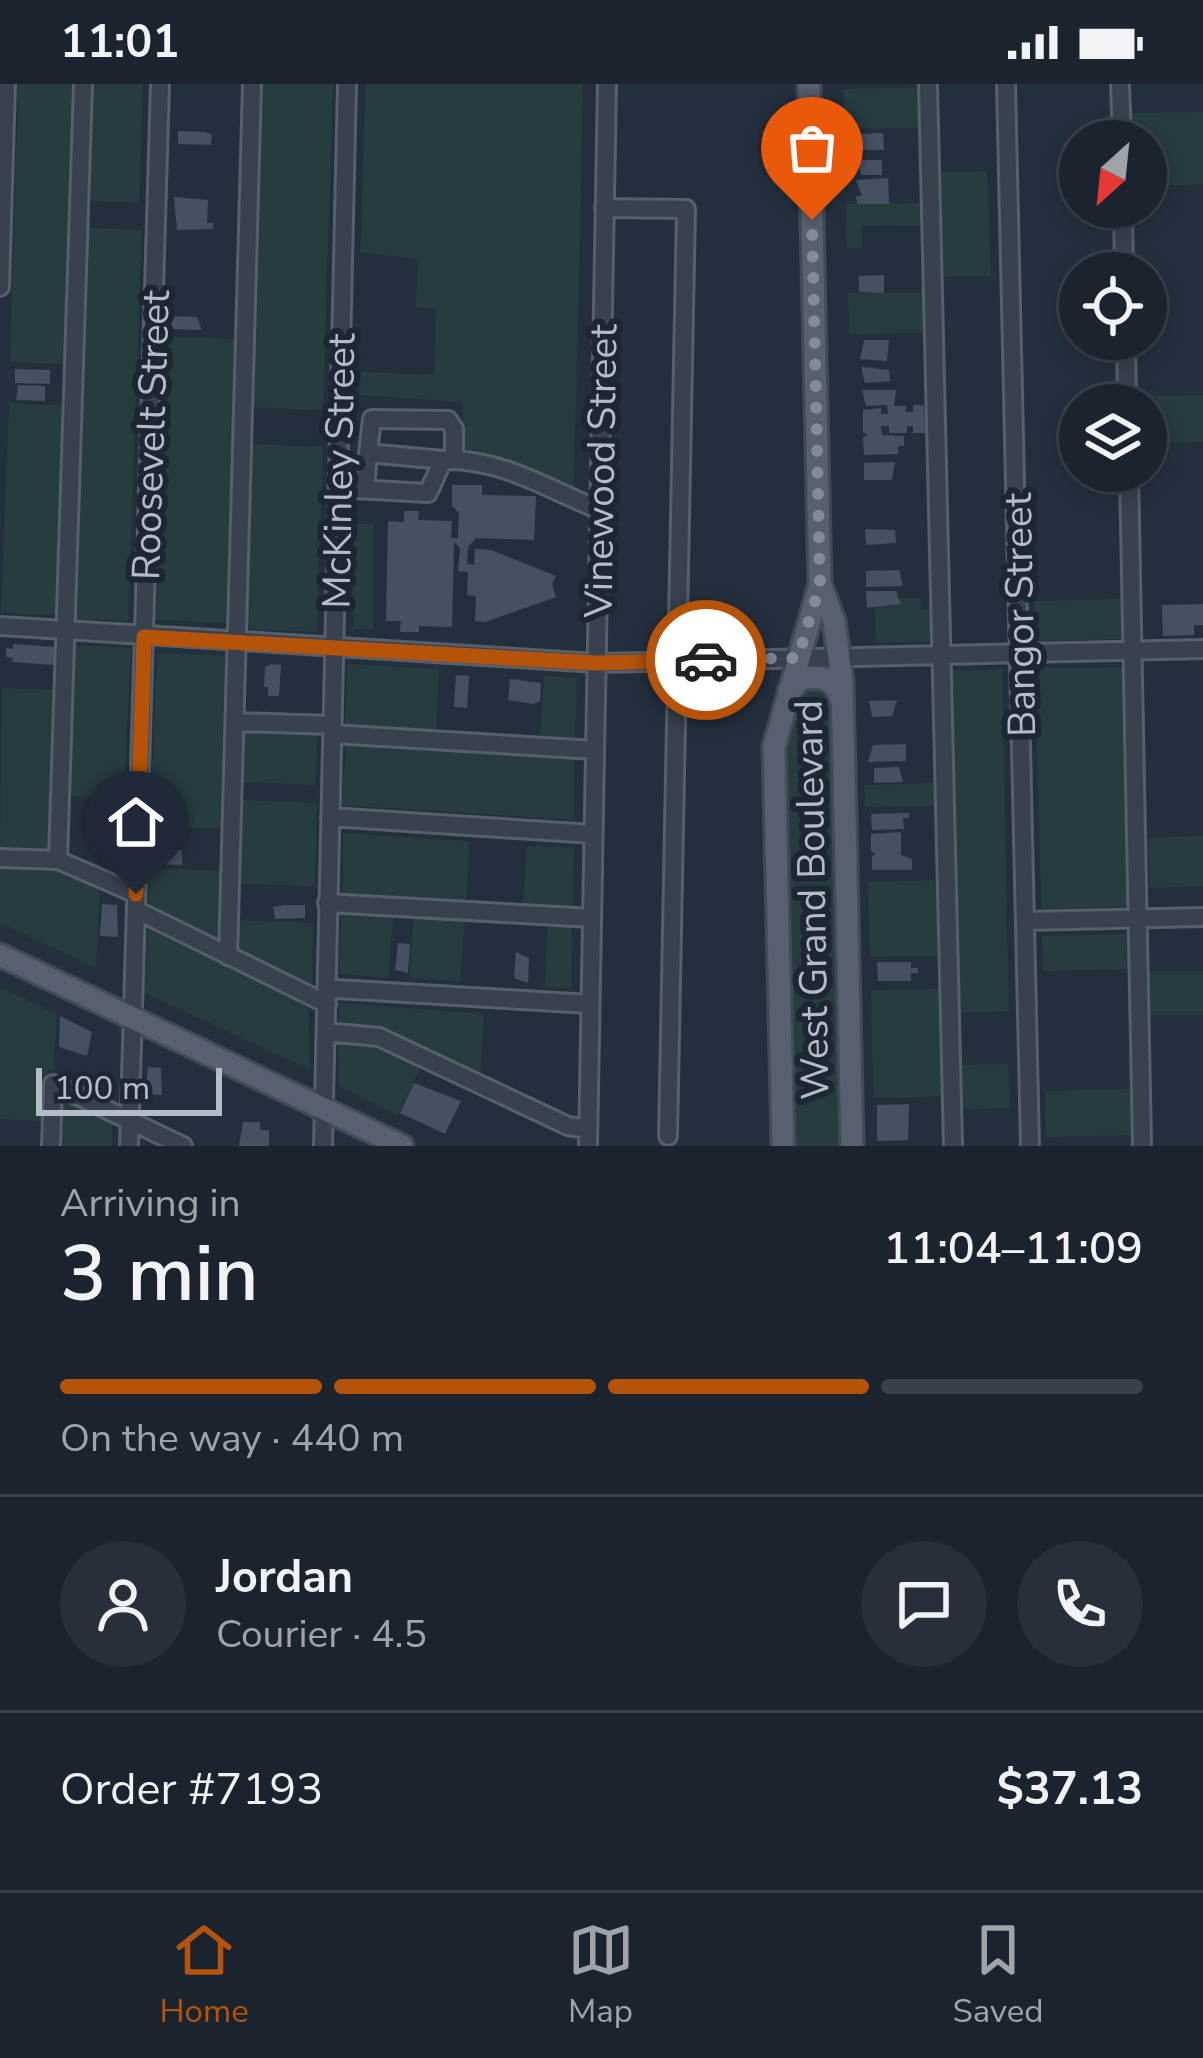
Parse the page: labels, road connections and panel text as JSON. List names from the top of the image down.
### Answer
{
  "streets": {
    "main road": ["West Grand Boulevard"],
    "street": [
      "Roosevelt Street",
      "McKinley Street",
      "Vinewood Street",
      "Bangor Street"
    ]
  },
  "scale_bar": "100 m",
  "north": "bottom left",
  "page": {
    "status": "11:01",
    "scale": "100 m",
    "heading": ["3 min", "Arriving in", "11:04–11:09"],
    "panel": [
      "Jordan",
      "Courier · 4.5",
      "Order #7193",
      "$37.13"
    ],
    "bar": "On the way · 440 m",
    "tabs": ["Home", "Map", "Saved"]
  }
}
